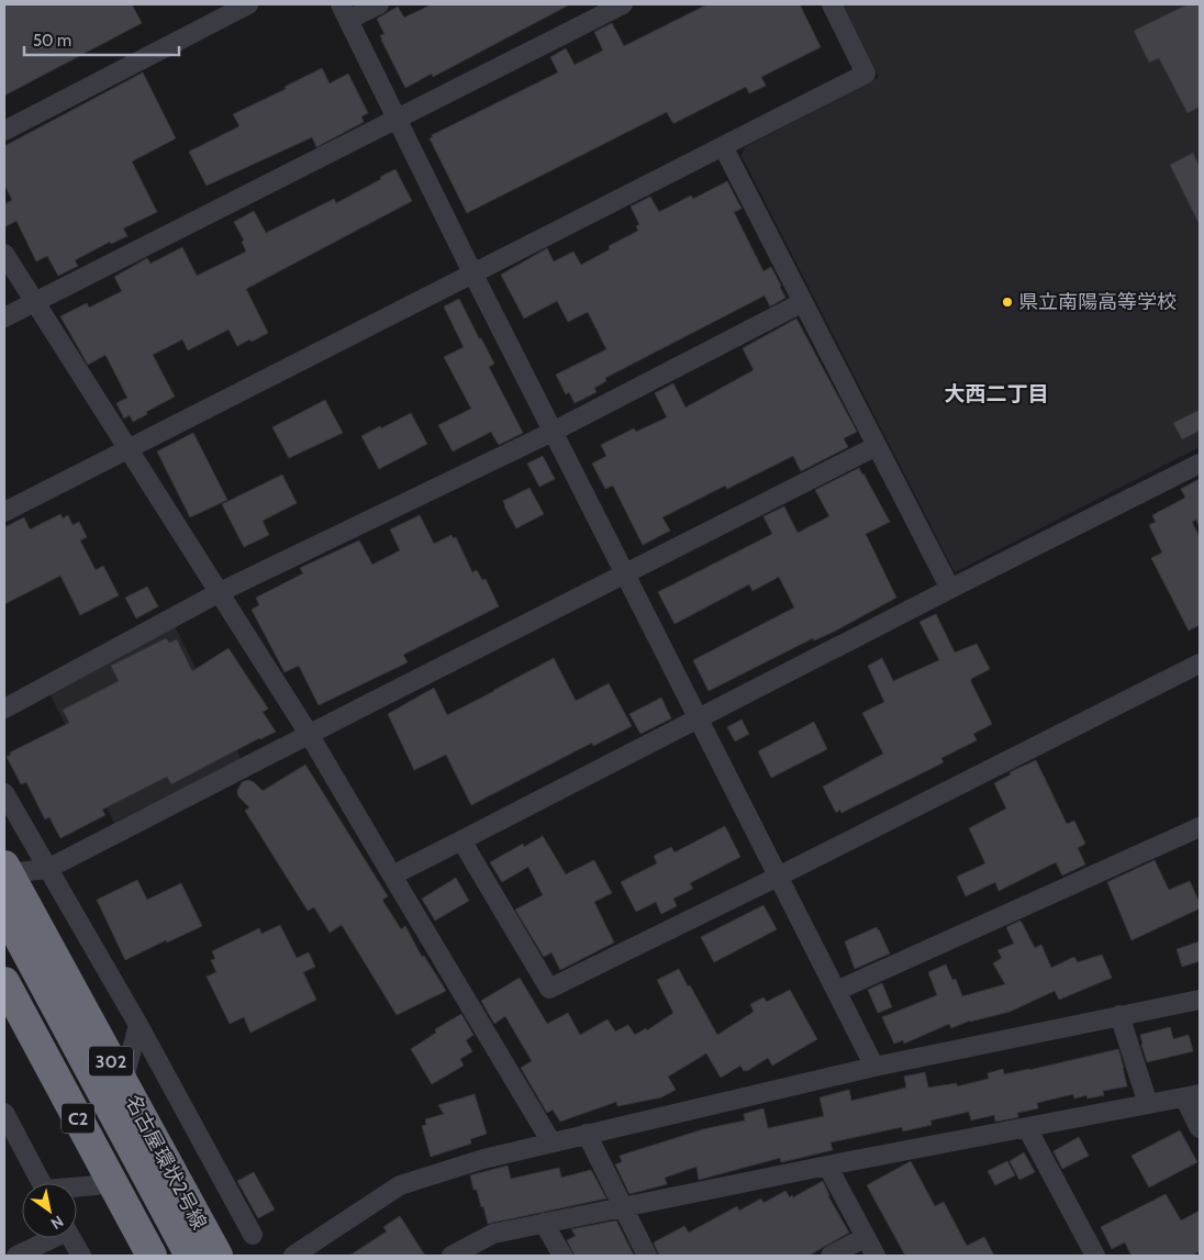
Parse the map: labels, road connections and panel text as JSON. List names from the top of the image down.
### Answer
{
  "streets": {
    "highway": ["302", "C2", "名古屋環状2号線"]
  },
  "districts": ["大西二丁目"],
  "places": ["県立南陽高等学校"],
  "scale_bar": "50 m",
  "north": "bottom right"
}
